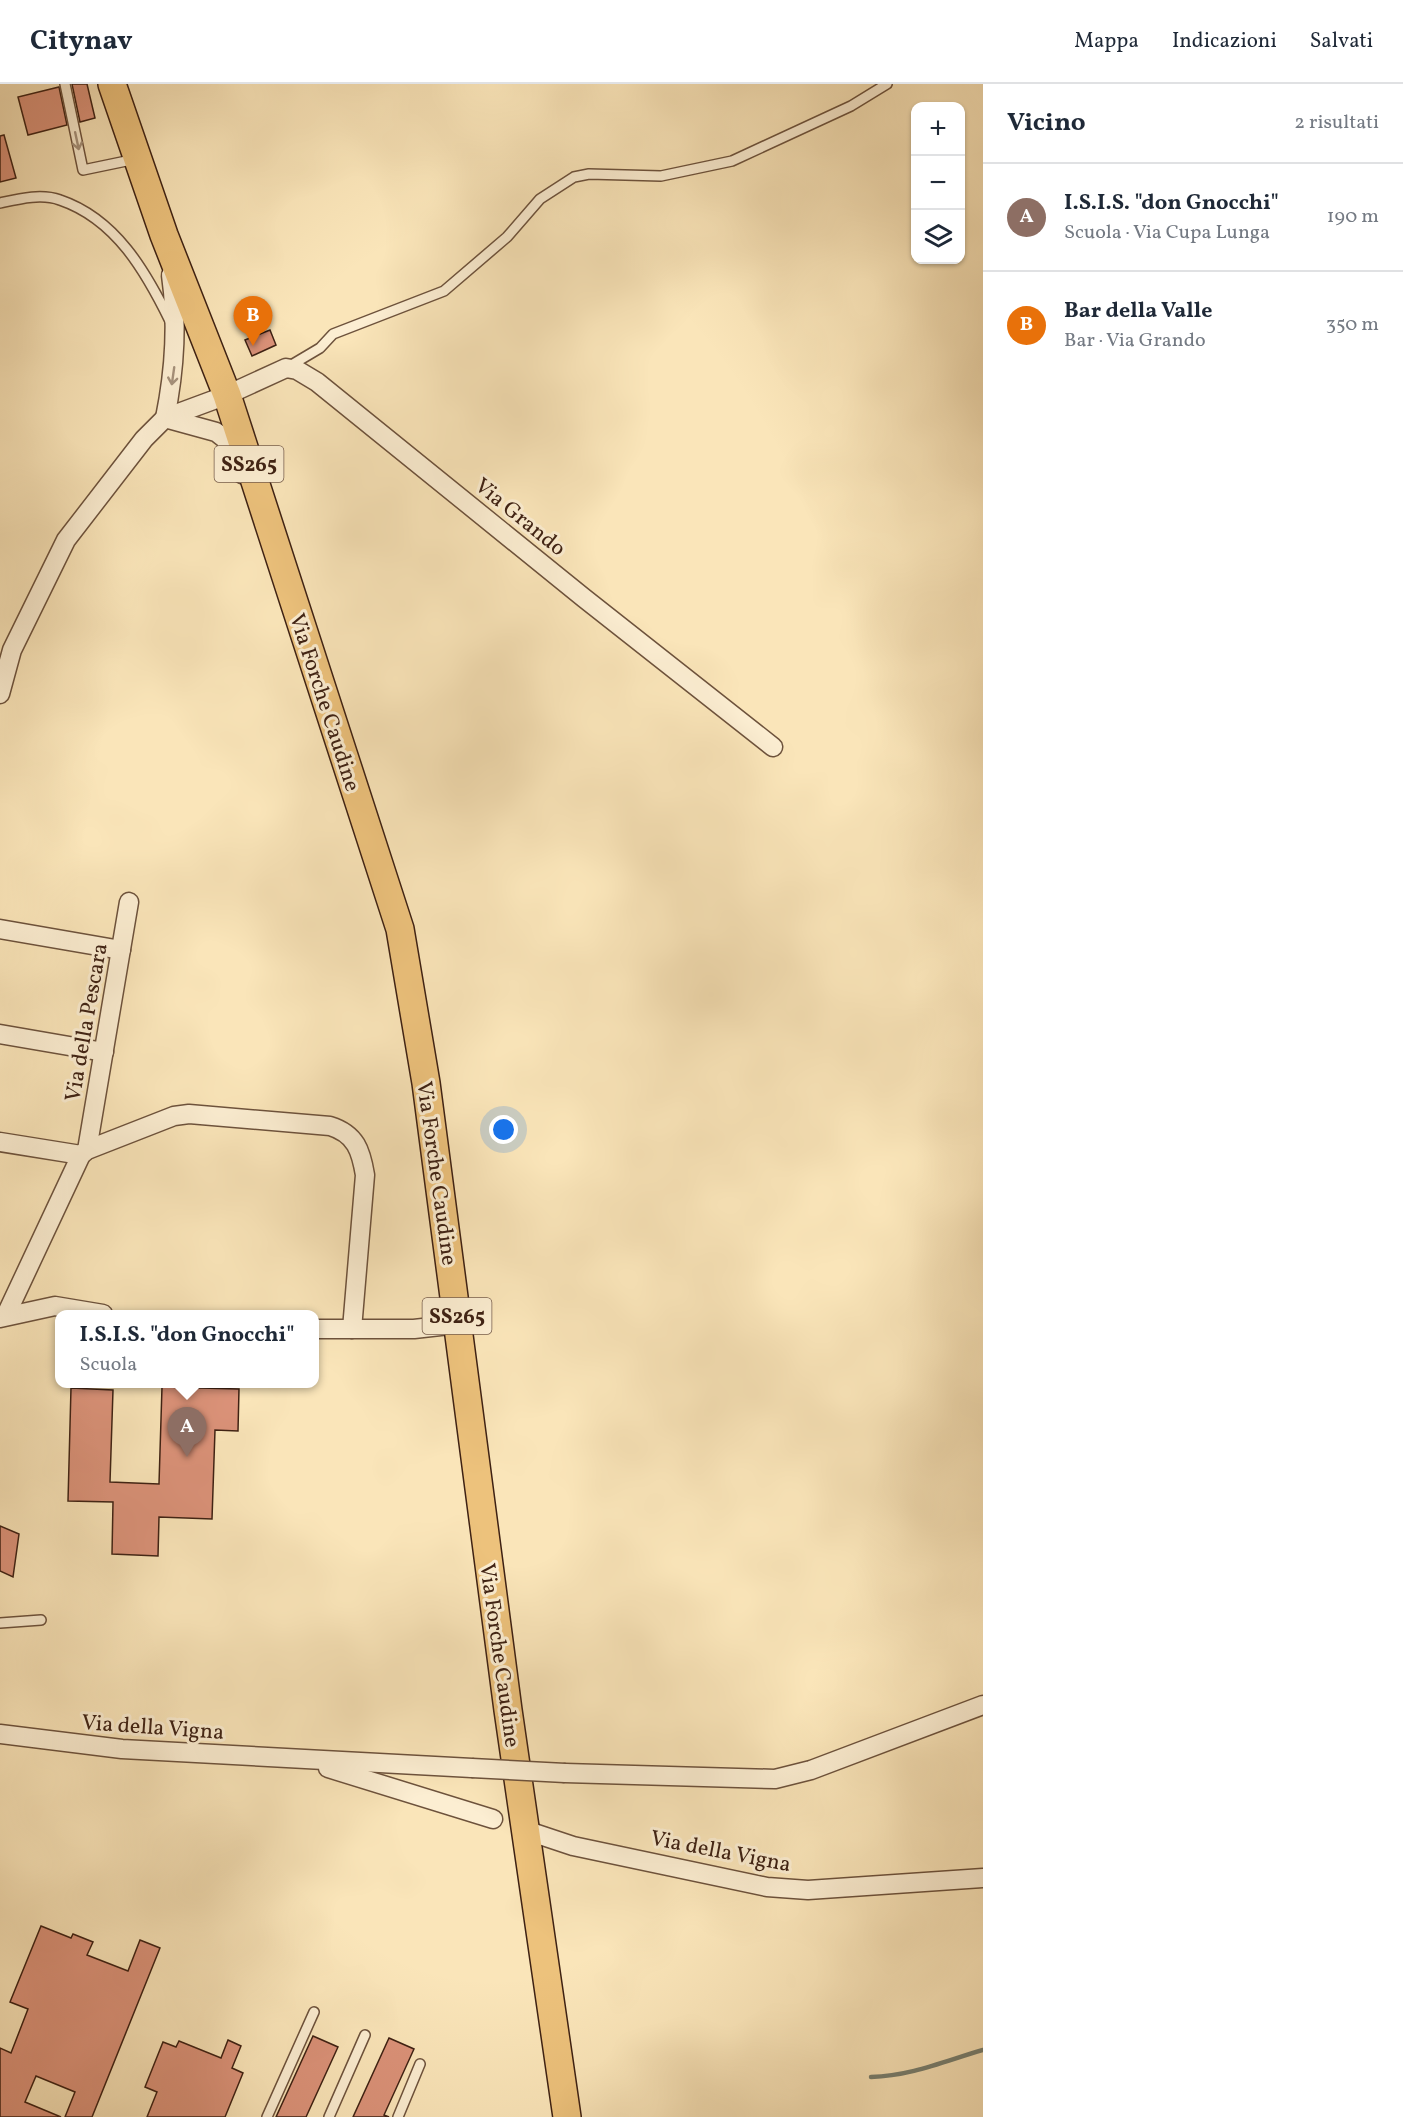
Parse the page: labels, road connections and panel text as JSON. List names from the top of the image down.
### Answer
{
  "streets": {
    "main road": ["SS265", "Via Forche Caudine"],
    "street": ["Via Grando", "Via della Pescara", "Via della Vigna"]
  },
  "crossings": [
    ["Via Forche Caudine", "Via della Vigna"]
  ],
  "page": {
    "header": "Citynav",
    "nav": ["Mappa", "Indicazioni", "Salvati"],
    "heading": ["Vicino", "2 risultati"],
    "map_buttons": ["+", "−"],
    "list": [
      {
        "mark": "A",
        "name": "I.S.I.S. \"don Gnocchi\"",
        "note": "Scuola · Via Cupa Lunga",
        "value": "190 m"
      },
      {
        "mark": "B",
        "name": "Bar della Valle",
        "note": "Bar · Via Grando",
        "value": "350 m"
      }
    ],
    "pins": ["B", "A"],
    "popup": ["I.S.I.S. \"don Gnocchi\"", "Scuola"]
  }
}
